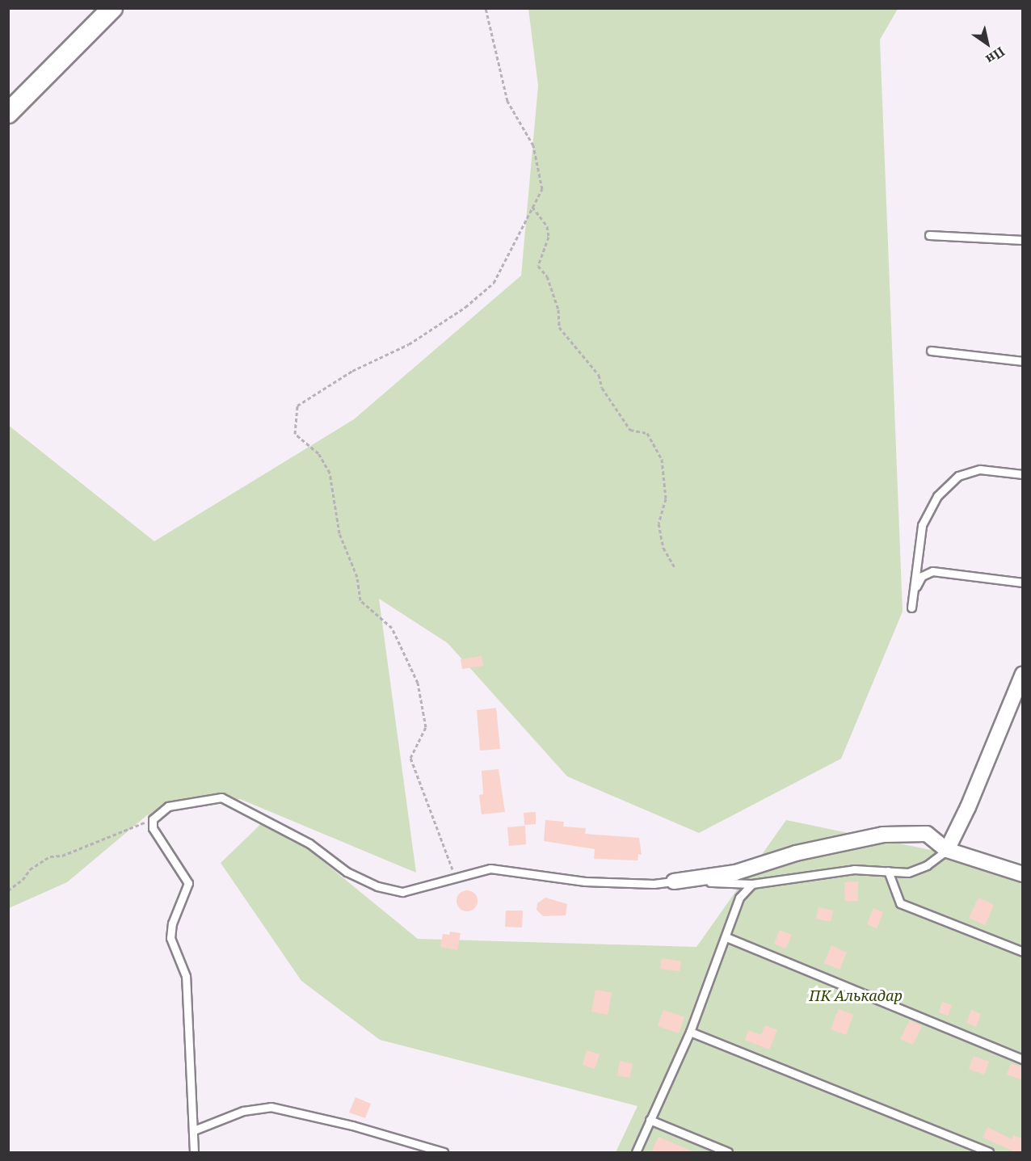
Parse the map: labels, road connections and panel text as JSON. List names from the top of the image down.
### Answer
{
  "parks": ["ПК Алькадар"],
  "north": "bottom right"
}
